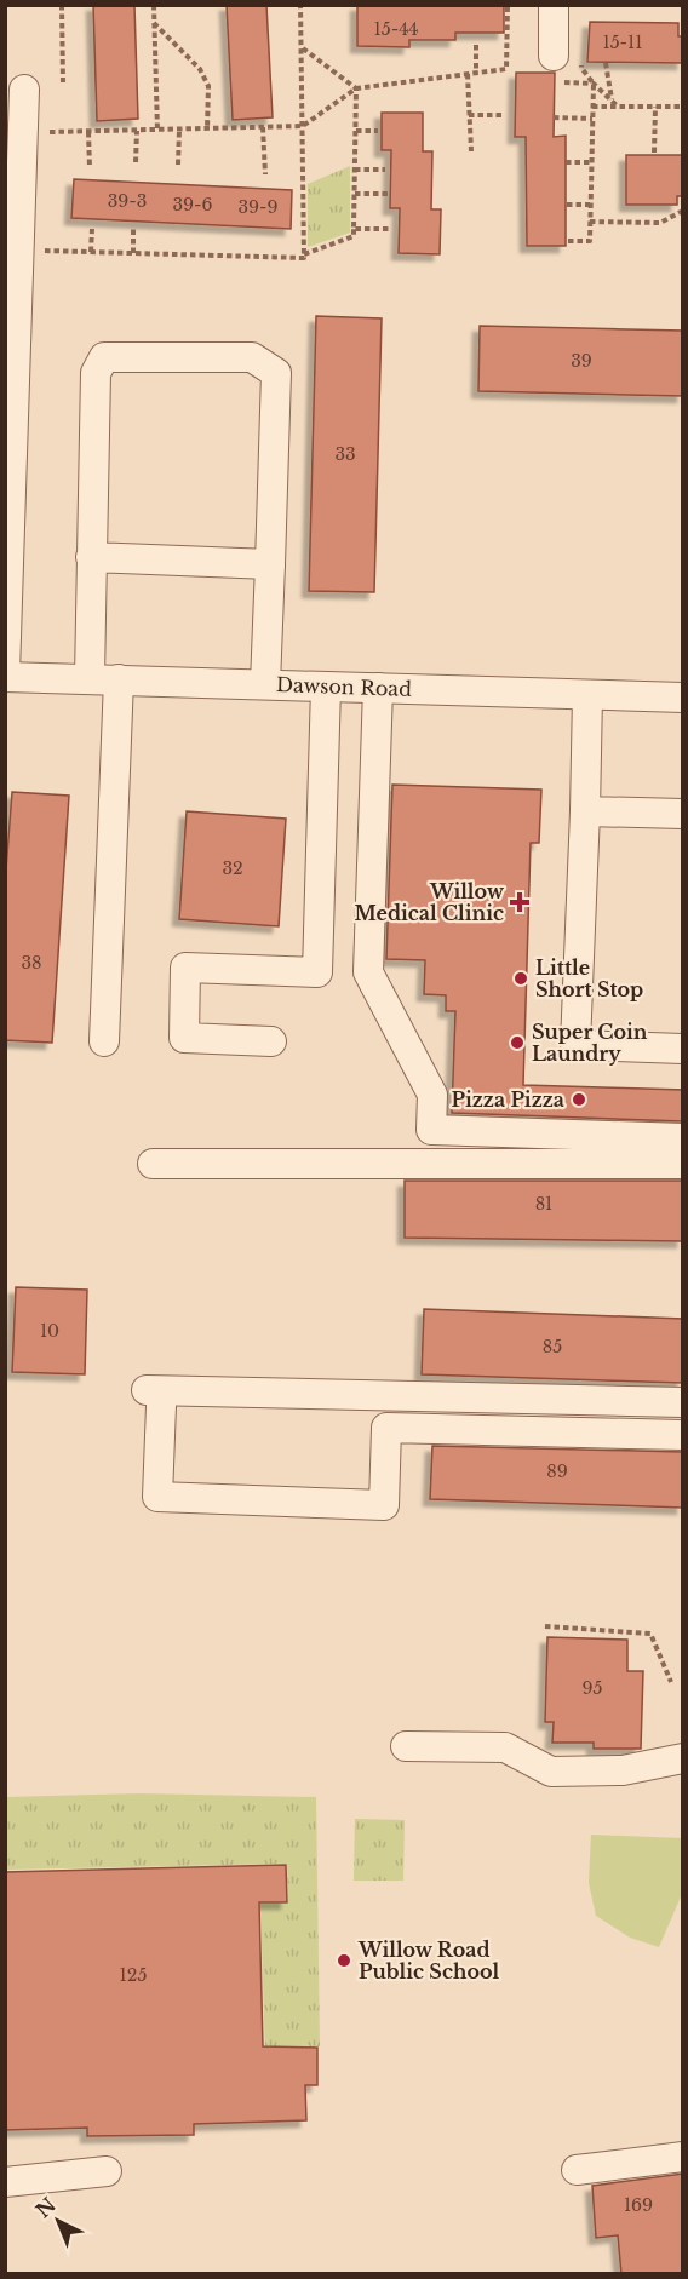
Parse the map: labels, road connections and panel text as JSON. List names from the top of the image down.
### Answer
{
  "streets": {
    "street": ["Dawson Road"]
  },
  "places": {
    "health": ["Willow Medical Clinic"],
    "other": [
      "Little Short Stop",
      "Super Coin Laundry",
      "Pizza Pizza",
      "Willow Road Public School"
    ]
  },
  "house_numbers": [
    "15-44",
    "15-11",
    "39-3",
    "39-6",
    "39-9",
    "39",
    "33",
    "32",
    "38",
    "81",
    "10",
    "85",
    "89",
    "95",
    "125",
    "169"
  ],
  "north": "top left"
}
